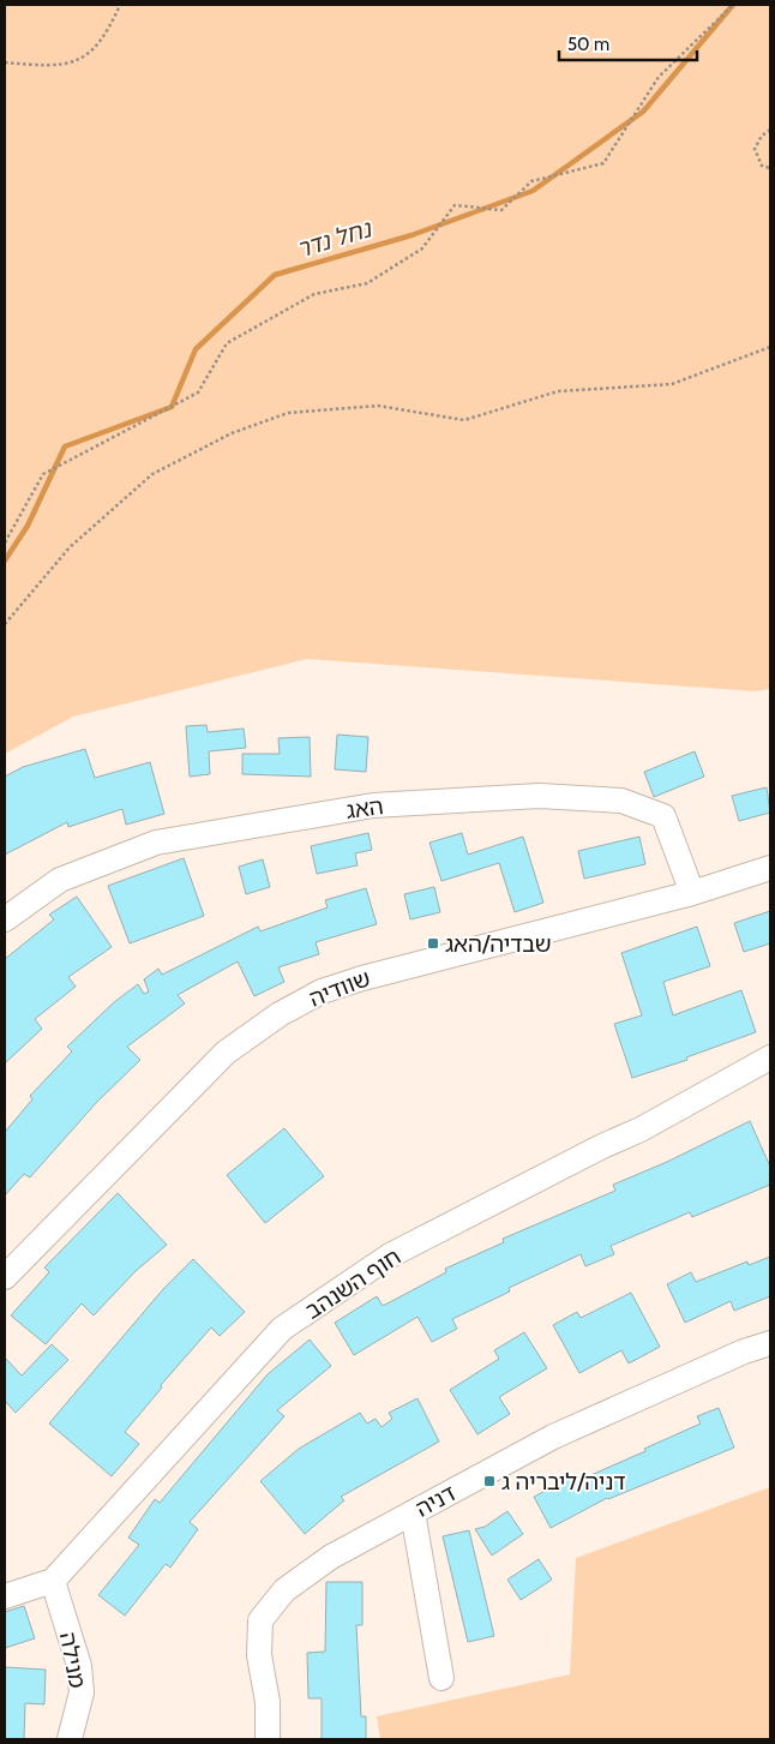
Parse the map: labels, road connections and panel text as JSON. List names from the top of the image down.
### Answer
{
  "streets": {
    "street": [
      "האג",
      "שוודיה",
      "חוף השנהב",
      "דניה",
      "מנילה"
    ]
  },
  "crossings": [
    ["האג", "שוודיה"],
    ["חוף השנהב", "מנילה"]
  ],
  "water": ["נחל נדר"],
  "places": {
    "transit": ["שבדיה/האג", "דניה/ליבריה ג"]
  },
  "scale_bar": "50 m"
}
